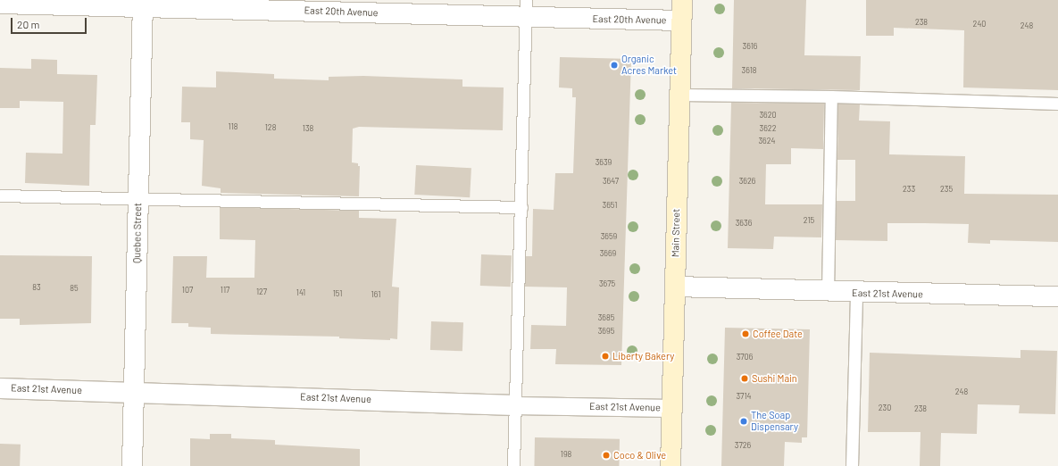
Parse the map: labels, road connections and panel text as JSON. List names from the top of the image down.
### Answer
{
  "streets": {
    "main road": ["Main Street"],
    "street": ["East 20th Avenue", "Quebec Street", "East 21st Avenue"]
  },
  "crossings": [
    ["East 20th Avenue", "Quebec Street"],
    ["East 20th Avenue", "Main Street"],
    ["Quebec Street", "East 21st Avenue"],
    ["Main Street", "East 21st Avenue"]
  ],
  "places": [
    "Organic Acres Market",
    "Coffee Date",
    "Liberty Bakery",
    "Sushi Main",
    "The Soap Dispensary",
    "Coco & Olive"
  ],
  "house_numbers": [
    "238",
    "240",
    "248",
    "3616",
    "3618",
    "3620",
    "118",
    "128",
    "138",
    "3622",
    "3624",
    "3639",
    "3647",
    "3626",
    "233",
    "235",
    "3651",
    "215",
    "3636",
    "3659",
    "3669",
    "3675",
    "83",
    "85",
    "107",
    "117",
    "127",
    "141",
    "151",
    "161",
    "3685",
    "3695",
    "3706",
    "248",
    "3714",
    "230",
    "238",
    "3726",
    "198"
  ],
  "scale_bar": "20 m"
}
